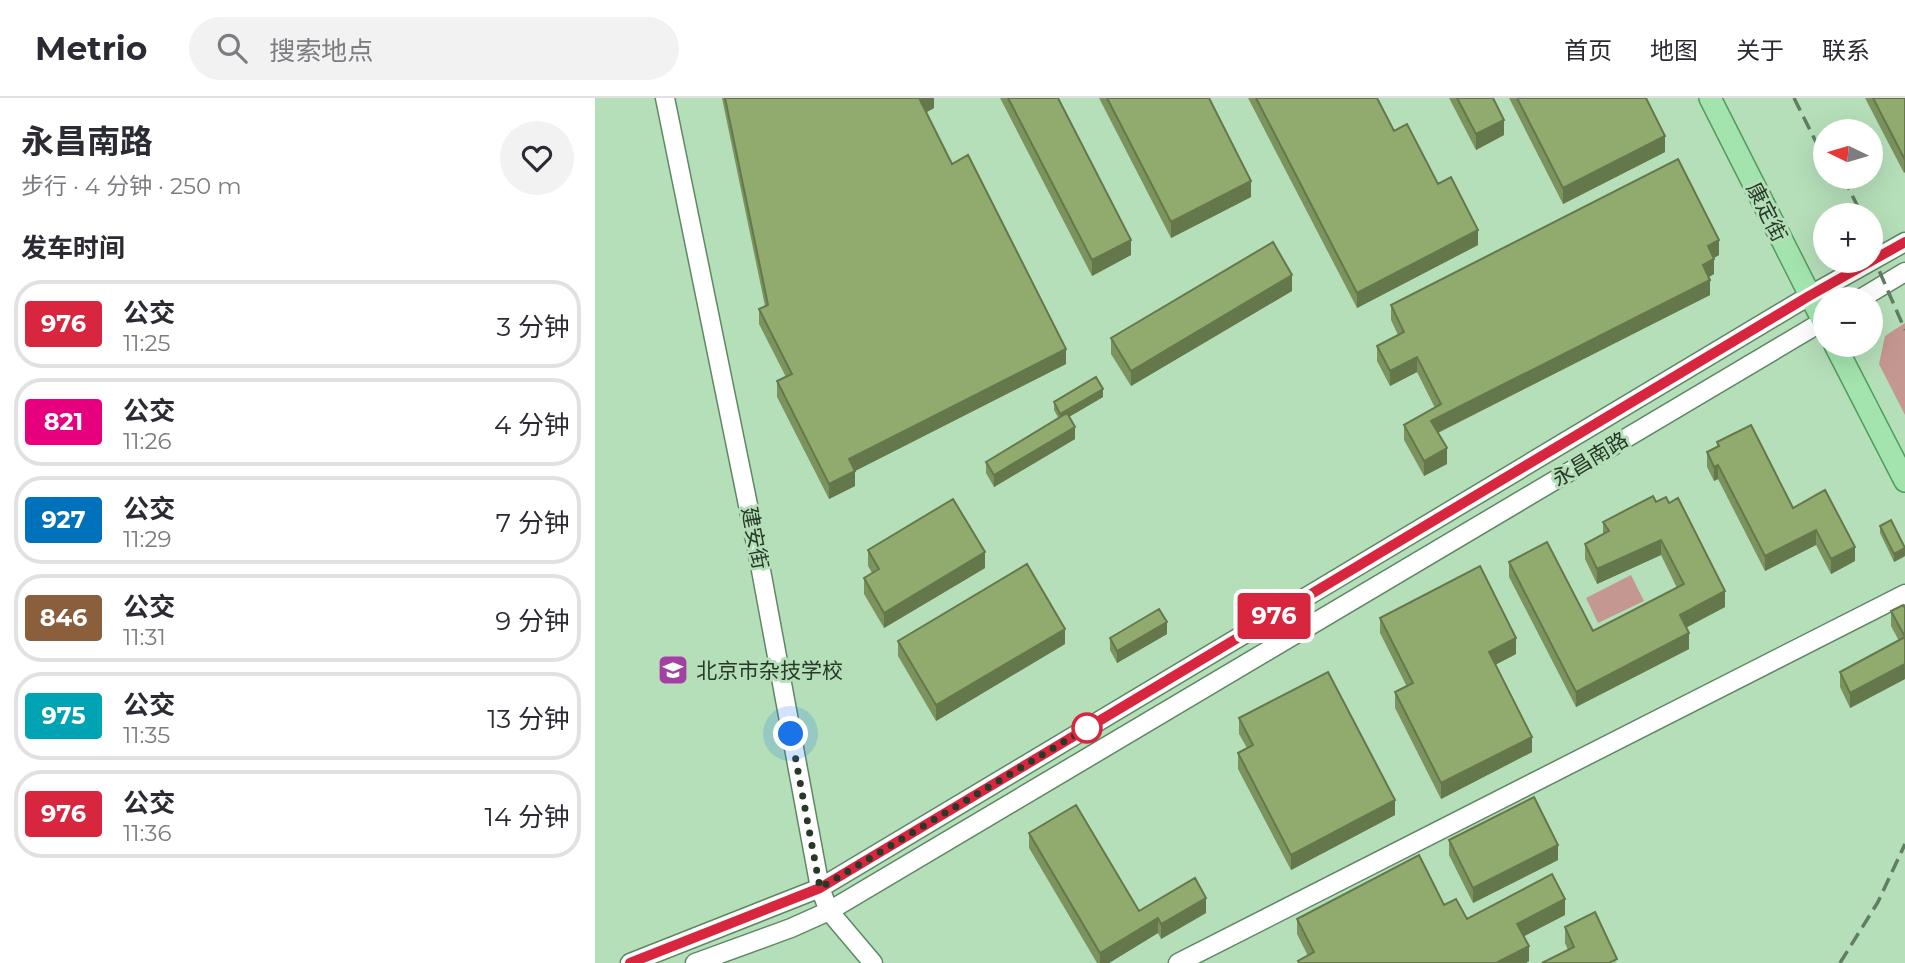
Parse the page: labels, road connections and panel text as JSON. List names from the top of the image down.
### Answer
{
  "streets": {
    "main road": ["康定街"],
    "street": ["永昌南路", "建安街"]
  },
  "crossings": [
    ["康定街", "永昌南路"],
    ["永昌南路", "建安街"]
  ],
  "places": {
    "school or university": ["北京市杂技学校"]
  },
  "lines": ["bus line 976"],
  "north": "left",
  "page": {
    "header": "Metrio",
    "search": "搜索地点",
    "nav": [
      "首页",
      "地图",
      "关于",
      "联系"
    ],
    "heading": [
      ["永昌南路", "步行 · 4 分钟 · 250 m"],
      "发车时间"
    ],
    "on_map": "976",
    "map_buttons": ["+", "−"],
    "list": [
      {
        "mark": "976",
        "name": "公交",
        "note": "11:25",
        "value": "3 分钟"
      },
      {
        "mark": "821",
        "name": "公交",
        "note": "11:26",
        "value": "4 分钟"
      },
      {
        "mark": "927",
        "name": "公交",
        "note": "11:29",
        "value": "7 分钟"
      },
      {
        "mark": "846",
        "name": "公交",
        "note": "11:31",
        "value": "9 分钟"
      },
      {
        "mark": "975",
        "name": "公交",
        "note": "11:35",
        "value": "13 分钟"
      },
      {
        "mark": "976",
        "name": "公交",
        "note": "11:36",
        "value": "14 分钟"
      }
    ]
  }
}
